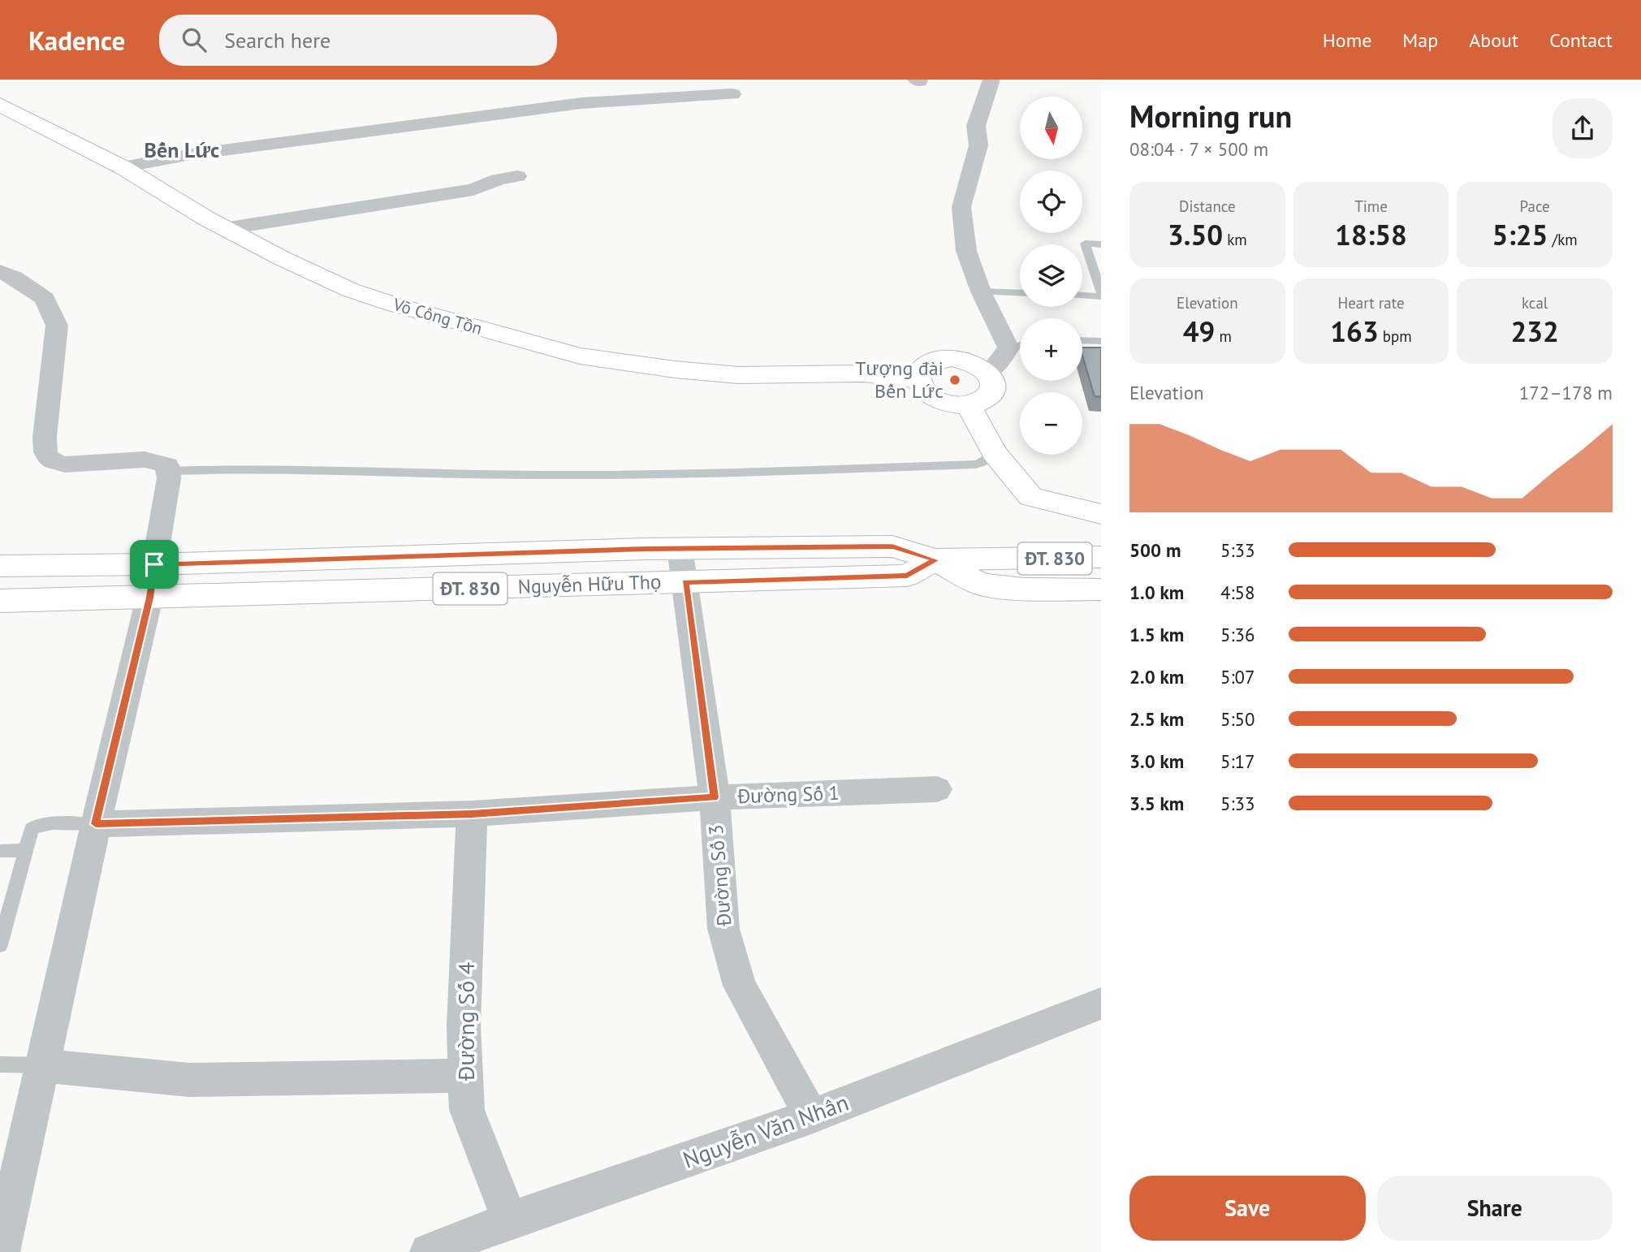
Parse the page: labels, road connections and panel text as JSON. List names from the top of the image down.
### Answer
{
  "streets": {
    "main road": ["Võ Công Tồn", "ĐT. 830", "Nguyễn Hữu Thọ"],
    "street": [
      "Đường Số 1",
      "Đường Số 3",
      "Đường Số 4",
      "Nguyễn Văn Nhân"
    ]
  },
  "crossings": [
    ["Nguyễn Hữu Thọ", "Đường Số 3"],
    ["Đường Số 1", "Đường Số 3"],
    ["Đường Số 1", "Đường Số 4"],
    ["Đường Số 3", "Nguyễn Văn Nhân"],
    ["Đường Số 4", "Nguyễn Văn Nhân"]
  ],
  "districts": ["Bến Lức"],
  "places": ["Tượng đài Bến Lức"],
  "north": "bottom",
  "page": {
    "header": "Kadence",
    "search": "Search here",
    "nav": [
      "Home",
      "Map",
      "About",
      "Contact"
    ],
    "heading": ["Morning run", "08:04 · 7 × 500 m"],
    "map_buttons": ["+", "−"],
    "stats": [
      ["Distance", "3.50 km"],
      ["Time", "18:58"],
      ["Pace", "5:25 /km"],
      ["Elevation", "49 m"],
      ["Heart rate", "163 bpm"],
      ["kcal", "232"]
    ],
    "chart": ["Elevation", "172–178 m"],
    "list": [
      {
        "name": "500 m",
        "note": "5:33"
      },
      {
        "name": "1.0 km",
        "note": "4:58"
      },
      {
        "name": "1.5 km",
        "note": "5:36"
      },
      {
        "name": "2.0 km",
        "note": "5:07"
      },
      {
        "name": "2.5 km",
        "note": "5:50"
      },
      {
        "name": "3.0 km",
        "note": "5:17"
      },
      {
        "name": "3.5 km",
        "note": "5:33"
      }
    ],
    "buttons": ["Save", "Share"]
  }
}
